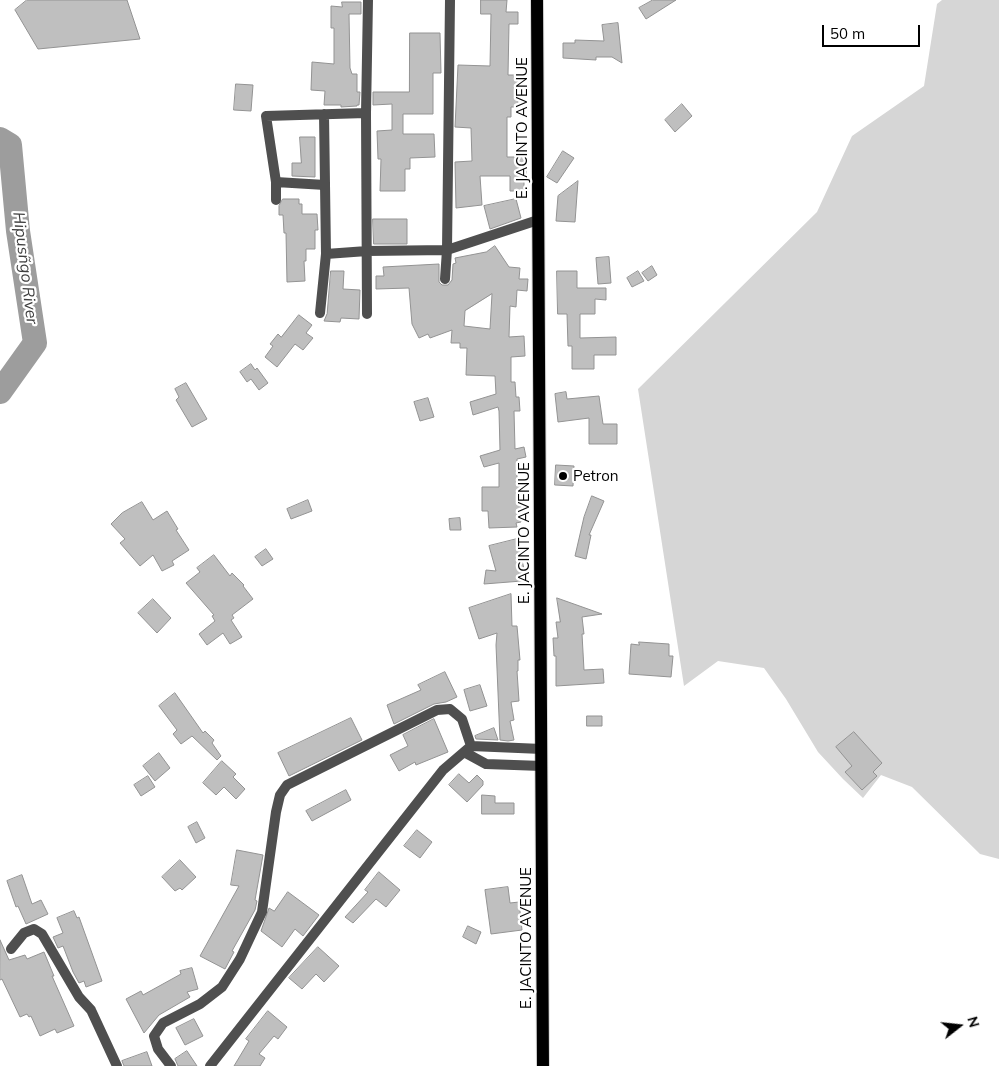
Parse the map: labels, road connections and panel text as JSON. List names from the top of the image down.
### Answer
{
  "streets": {
    "main road": ["E. JACINTO AVENUE"]
  },
  "water": ["Hipusñgo River"],
  "places": ["Petron"],
  "scale_bar": "50 m",
  "north": "right"
}
